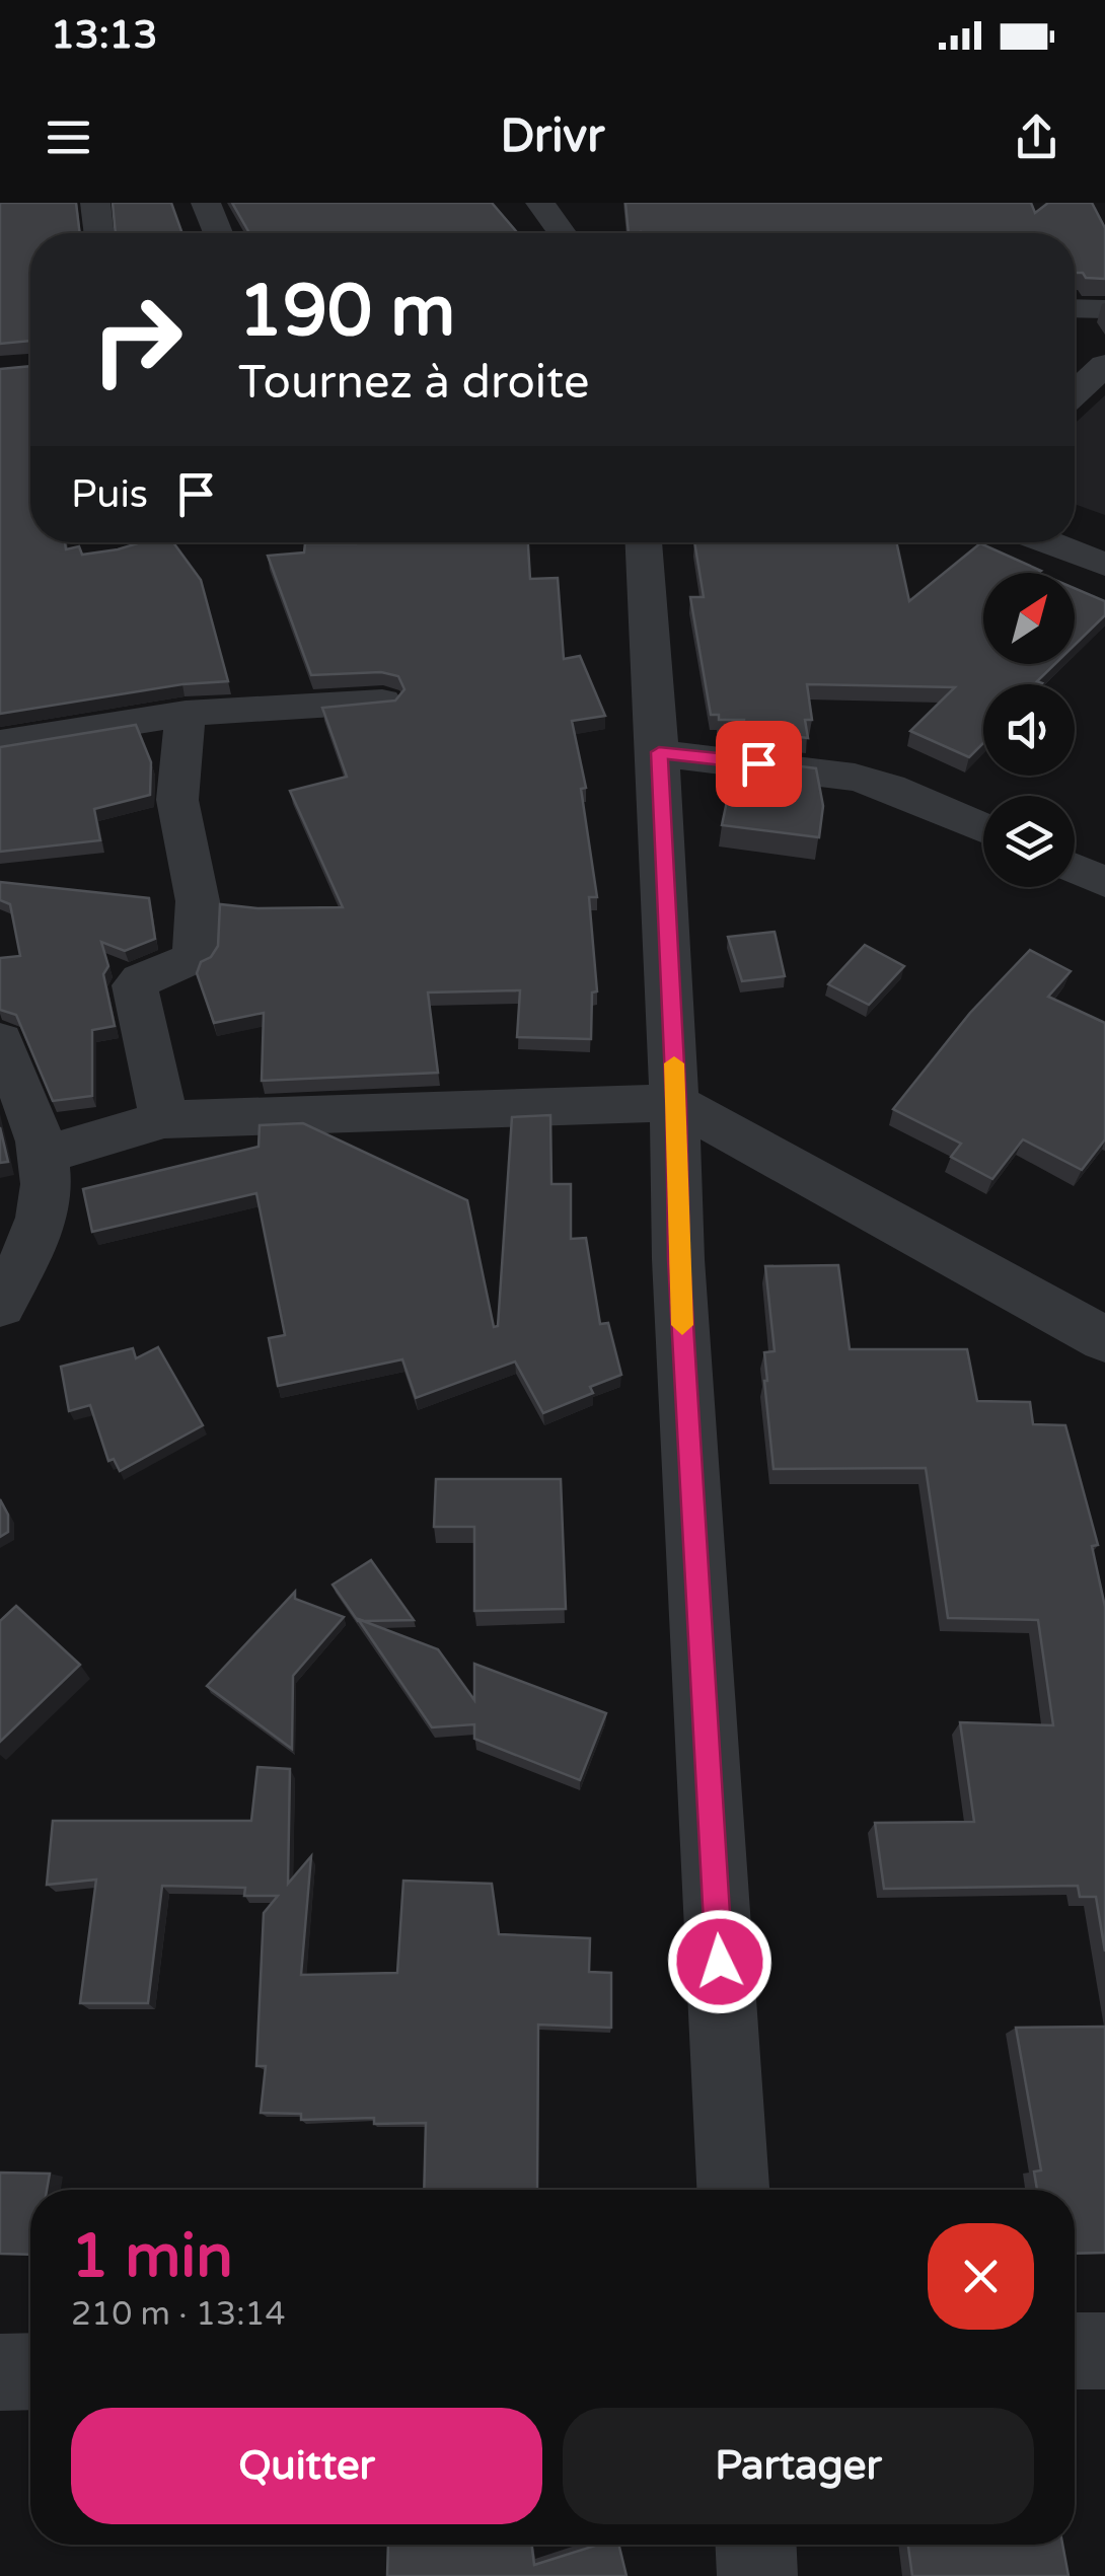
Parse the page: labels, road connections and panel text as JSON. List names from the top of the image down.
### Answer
{
  "north": "top right",
  "page": {
    "status": "13:13",
    "header": "Drivr",
    "turn": ["190 m", "Tournez à droite"],
    "then": "Puis",
    "heading": ["1 min", "210 m · 13:14"],
    "buttons": ["Quitter", "Partager"]
  }
}
